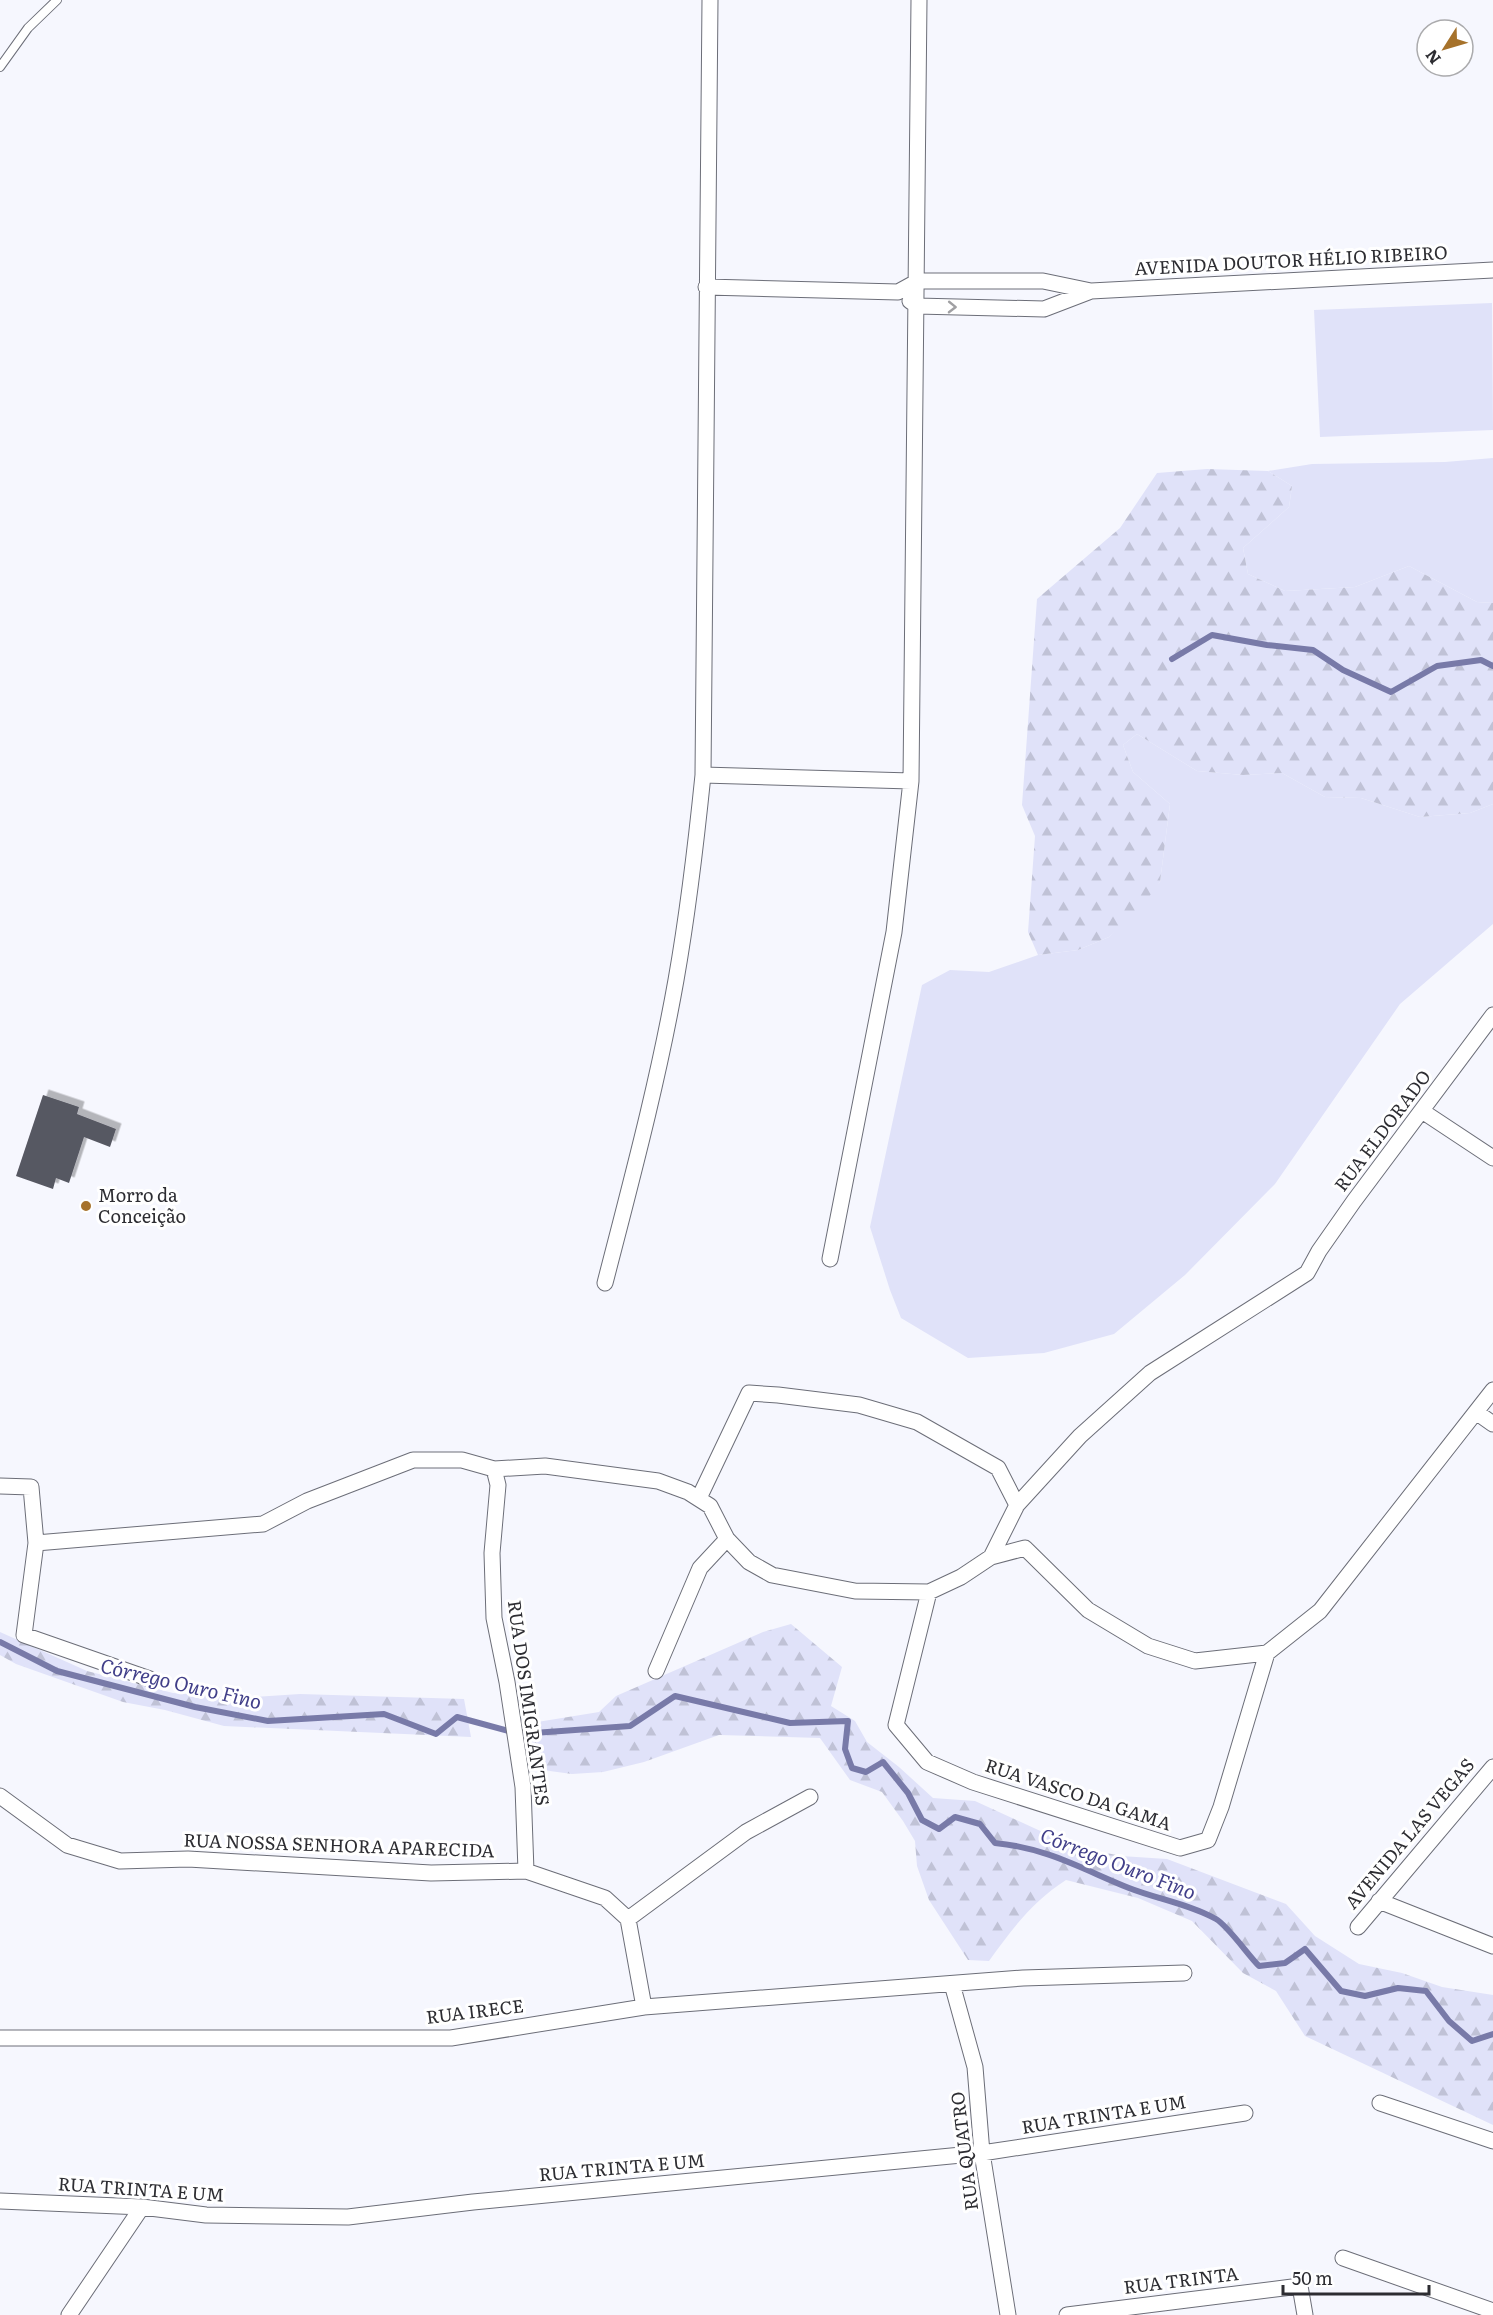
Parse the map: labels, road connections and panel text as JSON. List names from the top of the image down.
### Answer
{
  "streets": {
    "street": [
      "AVENIDA DOUTOR HÉLIO RIBEIRO",
      "RUA ELDORADO",
      "RUA DOS IMIGRANTES",
      "RUA VASCO DA GAMA",
      "AVENIDA LAS VEGAS",
      "RUA NOSSA SENHORA APARECIDA",
      "RUA IRECE",
      "RUA TRINTA E UM",
      "RUA QUATRO",
      "RUA TRINTA"
    ]
  },
  "crossings": [
    ["RUA DOS IMIGRANTES", "RUA NOSSA SENHORA APARECIDA"],
    ["RUA IRECE", "RUA QUATRO"],
    ["RUA TRINTA E UM", "RUA QUATRO"]
  ],
  "water": ["Córrego Ouro Fino"],
  "places": ["Morro da Conceição"],
  "scale_bar": "50 m",
  "north": "bottom left"
}
